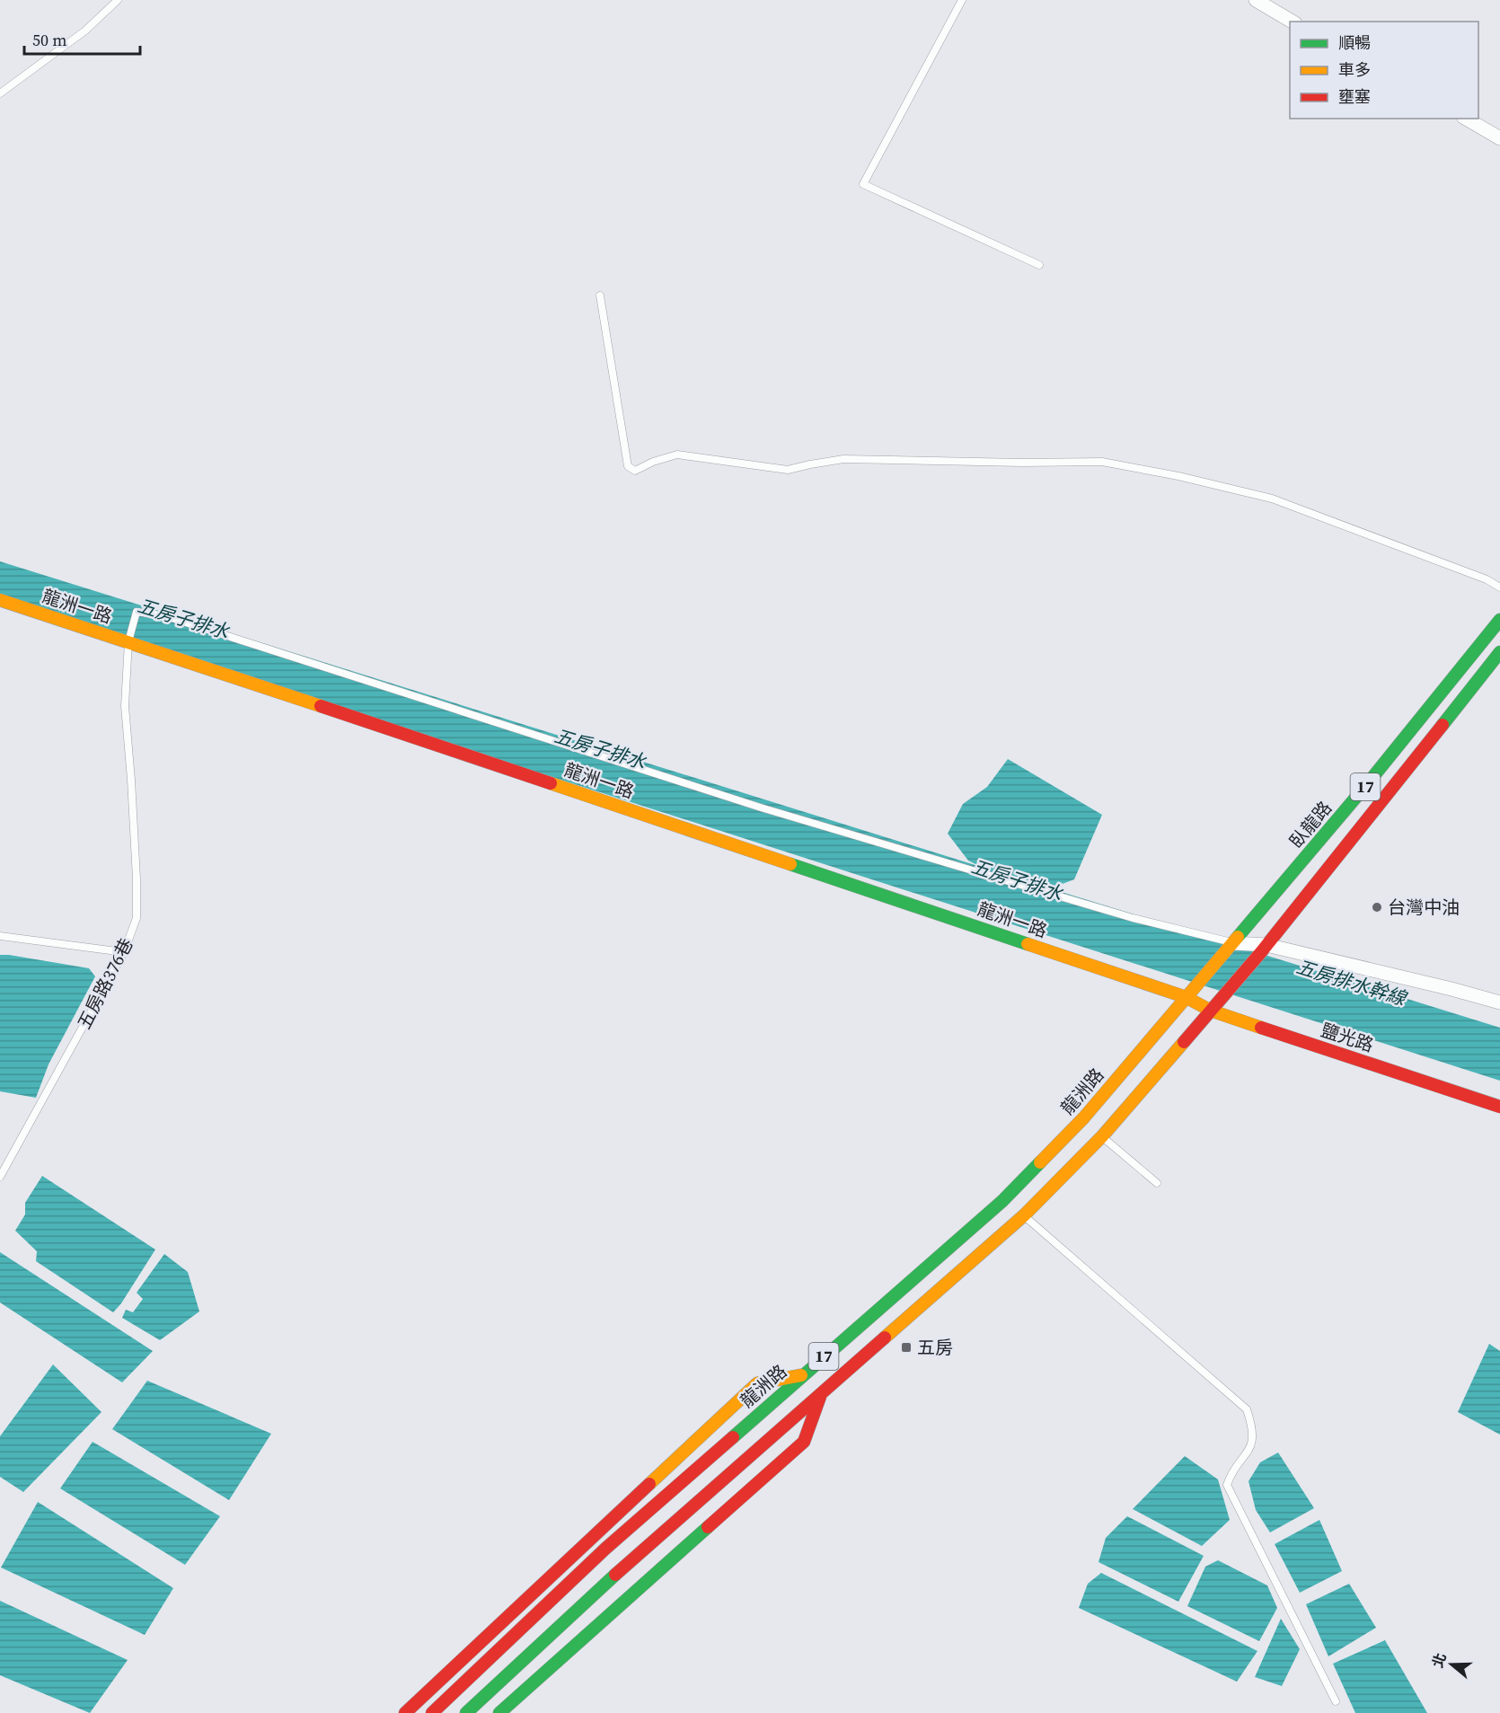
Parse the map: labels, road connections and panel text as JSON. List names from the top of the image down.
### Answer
{
  "streets": {
    "main road": [
      "龍洲一路",
      "17",
      "臥龍路",
      "鹽光路",
      "龍洲路"
    ],
    "lane": ["五房路376巷"]
  },
  "crossings": [
    ["龍洲一路", "五房路376巷"],
    ["龍洲一路", "鹽光路"],
    ["龍洲一路", "龍洲路"],
    ["17", "鹽光路"],
    ["臥龍路", "五房路376巷"],
    ["臥龍路", "龍洲路"],
    ["五房路376巷", "龍洲路"],
    ["鹽光路", "龍洲路"]
  ],
  "water": ["五房子排水", "五房排水幹線"],
  "places": {
    "other": ["台灣中油"],
    "transit": ["五房"]
  },
  "legend": ["順暢", "車多", "壅塞"],
  "scale_bar": "50 m",
  "north": "left"
}
